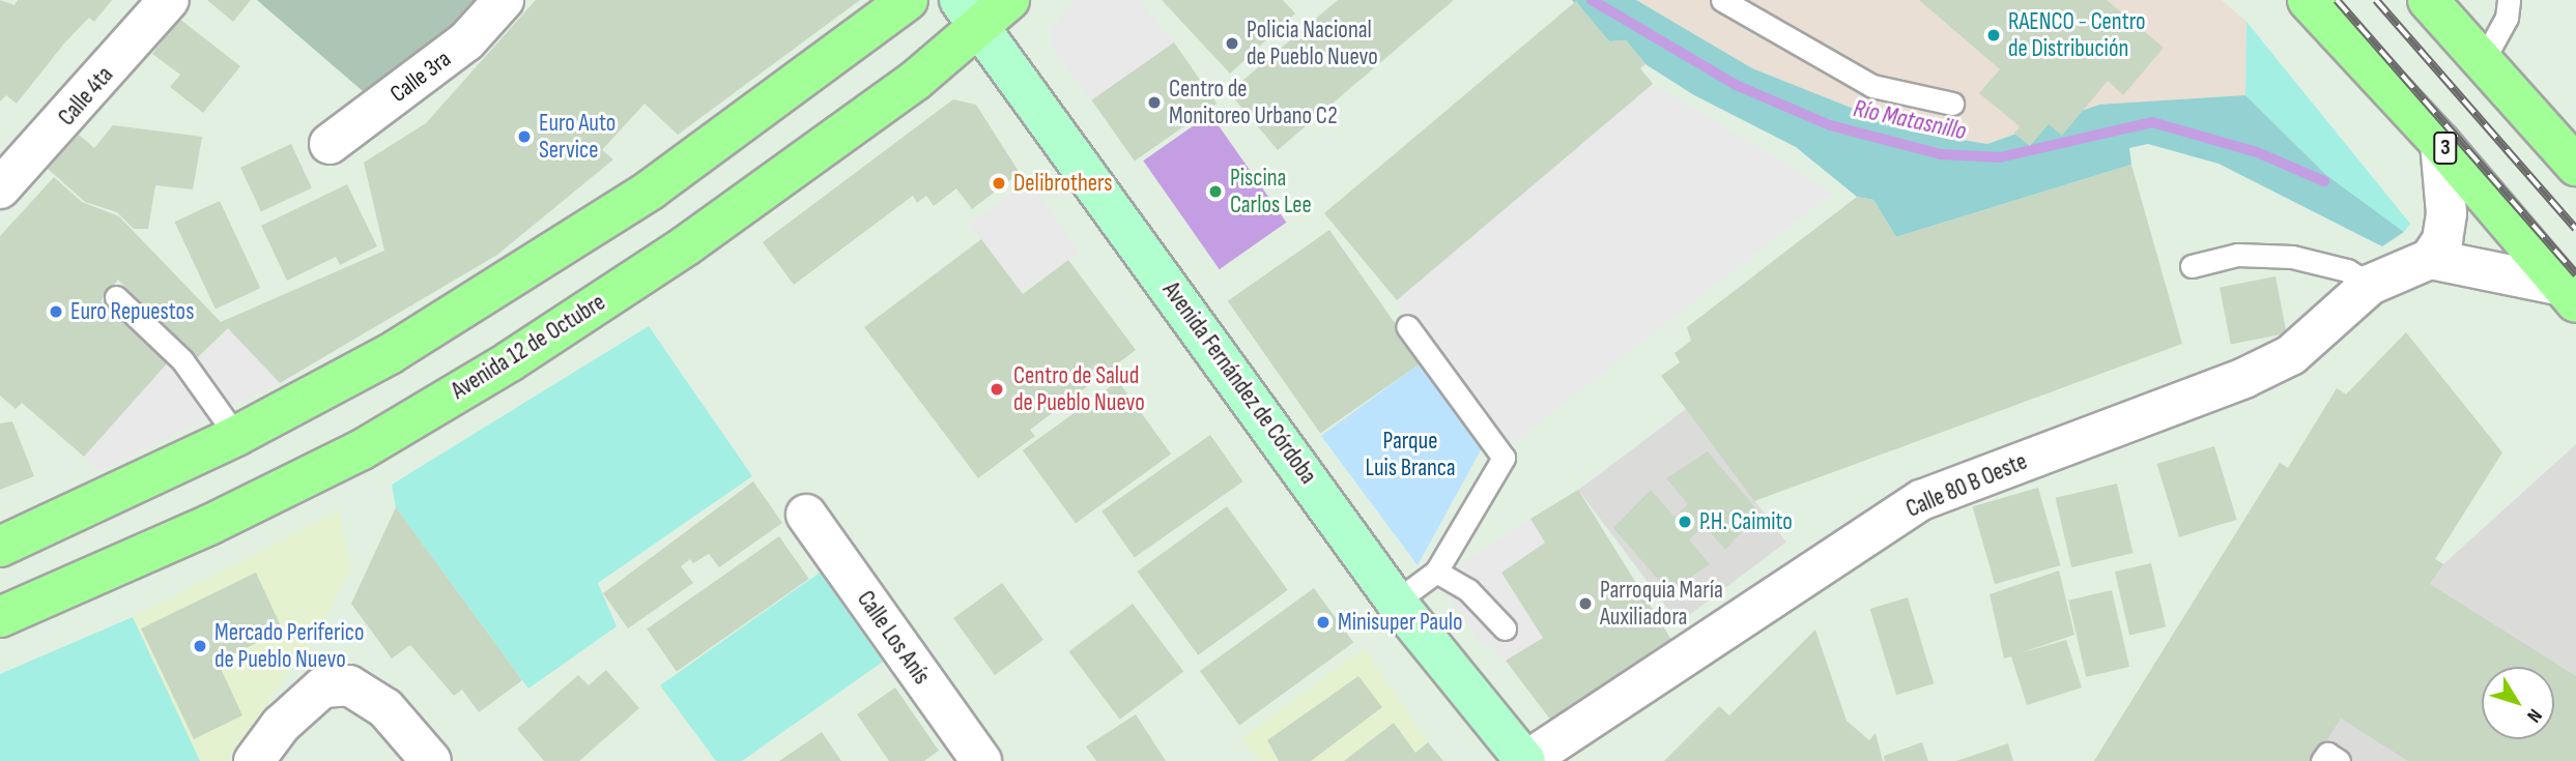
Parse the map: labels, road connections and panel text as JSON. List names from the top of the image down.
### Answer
{
  "streets": {
    "main road": ["3", "Avenida 12 de Octubre", "Avenida Fernández de Córdoba"],
    "street": [
      "Calle 3ra",
      "Calle 4ta",
      "Calle 80 B Oeste",
      "Calle Los Anís"
    ]
  },
  "crossings": [
    ["Avenida 12 de Octubre", "Avenida Fernández de Córdoba"],
    ["Avenida Fernández de Córdoba", "Calle 80 B Oeste"]
  ],
  "water": ["Río Matasnillo"],
  "parks": ["Parque Luis Branca"],
  "places": [
    "RAENCO - Centro de Distribución",
    "Policia Nacional de Pueblo Nuevo",
    "Centro de Monitoreo Urbano C2",
    "Euro Auto Service",
    "Delibrothers",
    "Piscina Carlos Lee",
    "Euro Repuestos",
    "Centro de Salud de Pueblo Nuevo",
    "P.H. Caimito",
    "Parroquia María Auxiliadora",
    "Minisuper Paulo",
    "Mercado Periferico de Pueblo Nuevo"
  ],
  "north": "bottom right"
}
